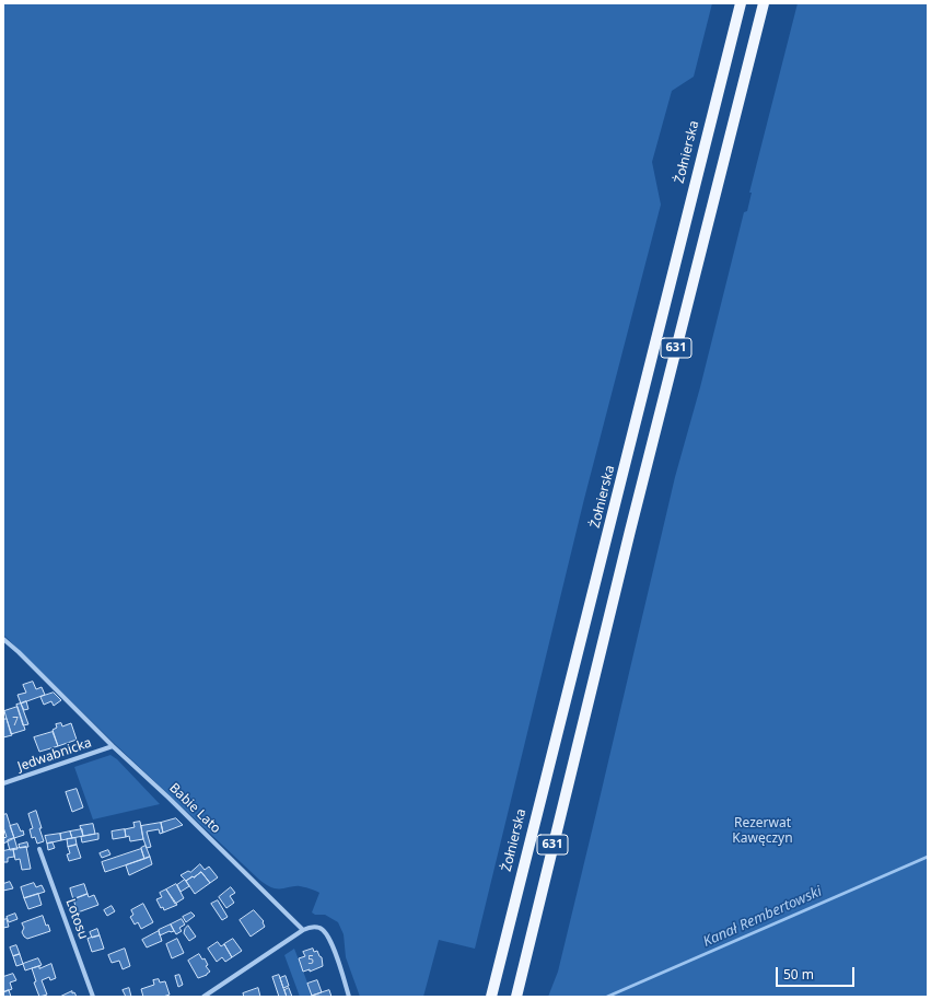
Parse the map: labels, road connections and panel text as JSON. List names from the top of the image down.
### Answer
{
  "streets": {
    "main road": ["Żołnierska", "631"],
    "street": ["Jedwabnicka", "Babie Lato", "Lotosu"]
  },
  "crossings": [
    ["Jedwabnicka", "Babie Lato"]
  ],
  "water": ["Kanał Rembertowski"],
  "parks": ["Rezerwat Kawęczyn"],
  "house_numbers": ["7", "5"],
  "scale_bar": "50 m"
}
